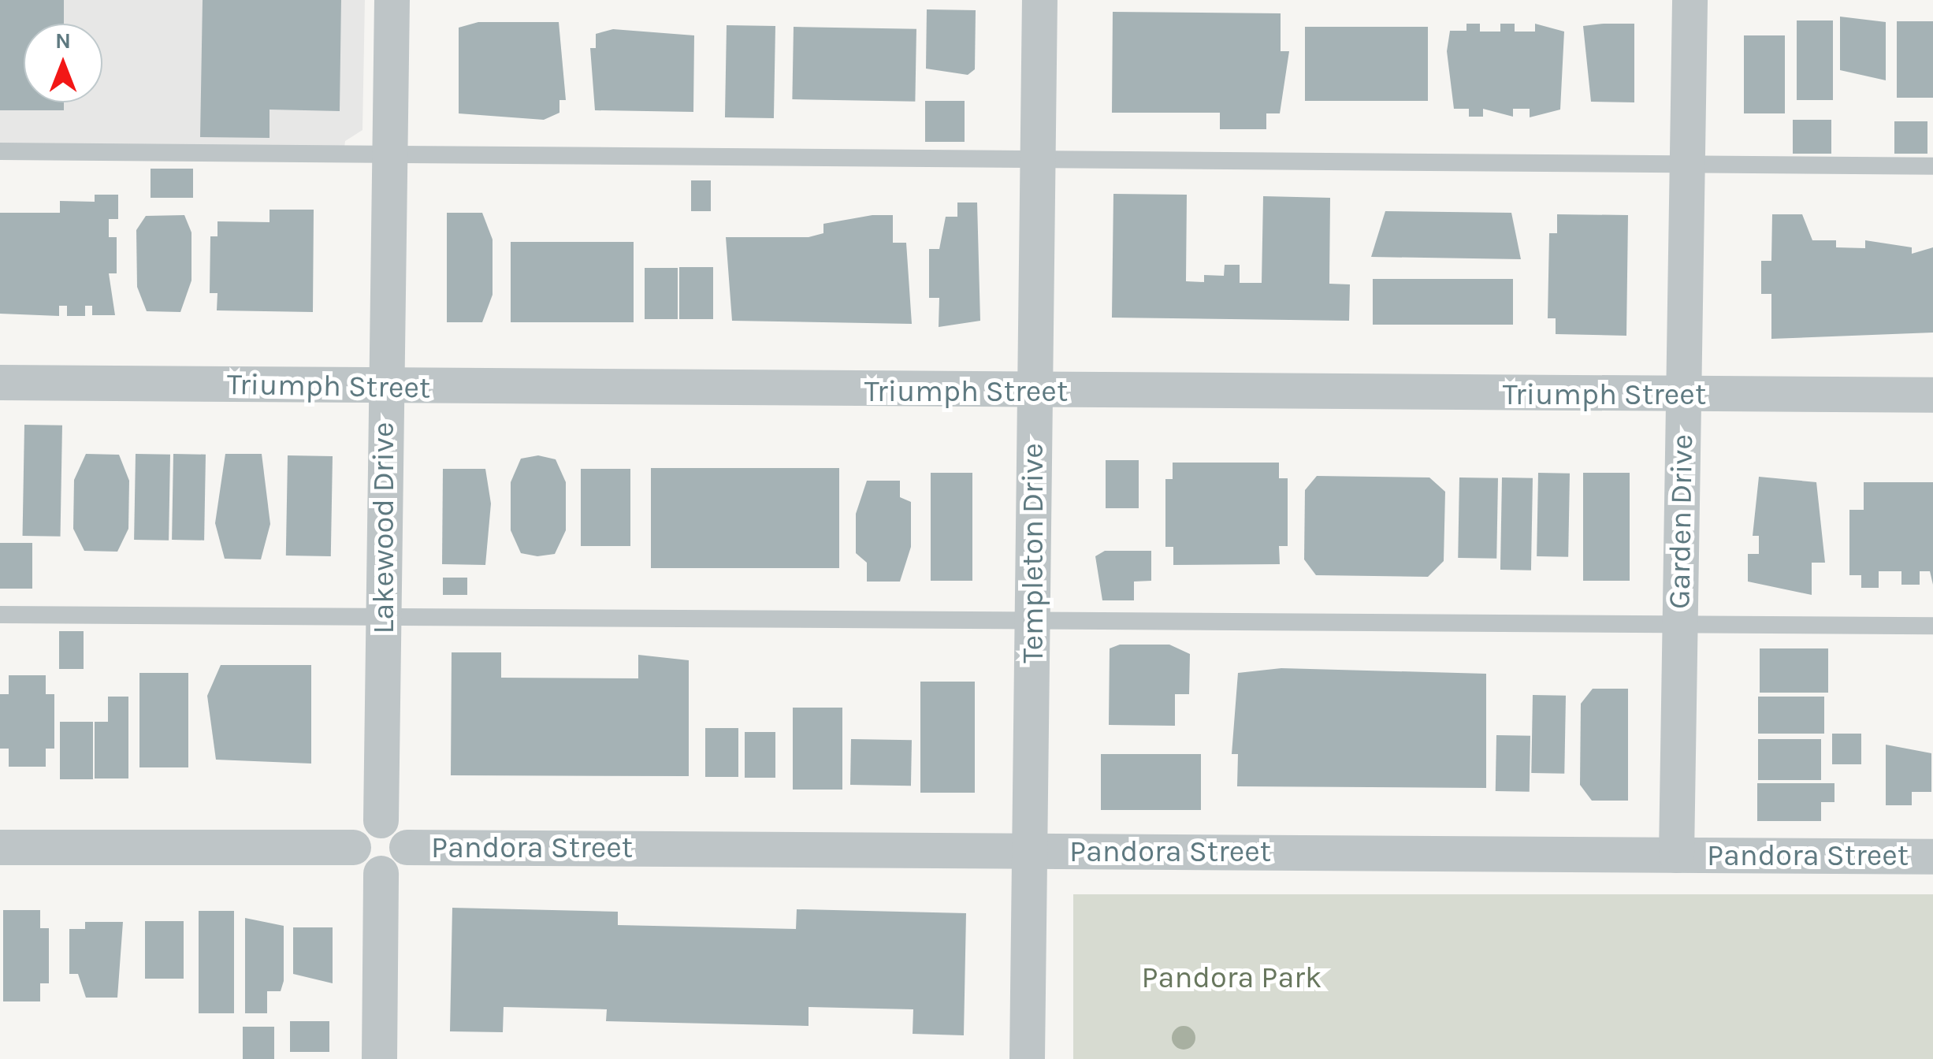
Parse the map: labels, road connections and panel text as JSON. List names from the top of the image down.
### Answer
{
  "streets": {
    "street": [
      "Triumph Street",
      "Garden Drive",
      "Lakewood Drive",
      "Templeton Drive",
      "Pandora Street"
    ]
  },
  "crossings": [
    ["Triumph Street", "Garden Drive"],
    ["Triumph Street", "Lakewood Drive"],
    ["Triumph Street", "Templeton Drive"],
    ["Garden Drive", "Pandora Street"],
    ["Lakewood Drive", "Pandora Street"],
    ["Templeton Drive", "Pandora Street"]
  ],
  "parks": ["Pandora Park"],
  "north": "top"
}
